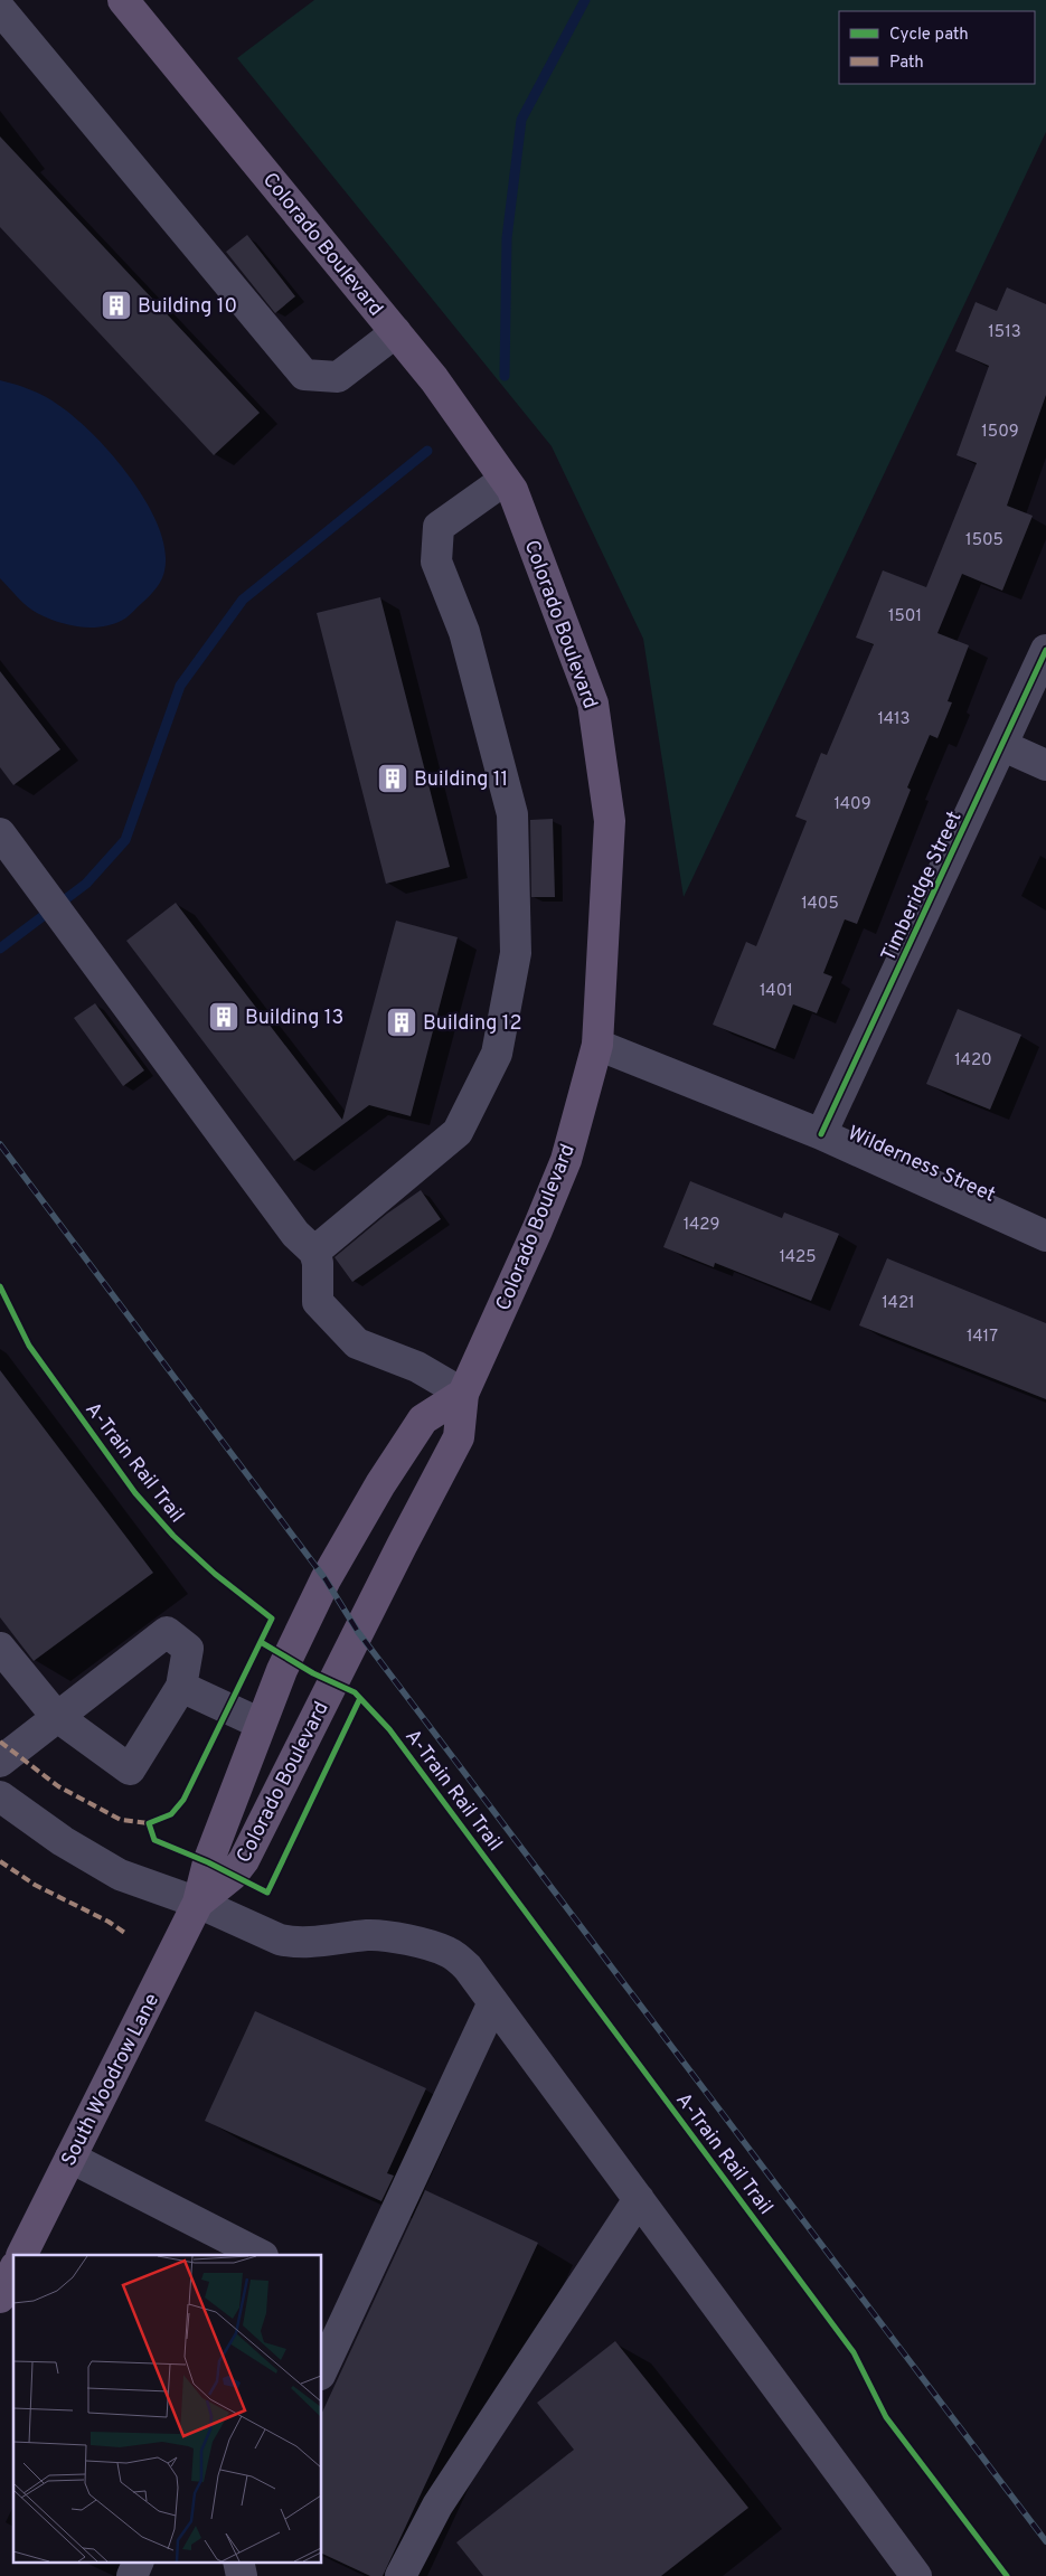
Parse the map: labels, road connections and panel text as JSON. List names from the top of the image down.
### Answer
{
  "streets": {
    "main road": ["Colorado Boulevard", "South Woodrow Lane"],
    "street": ["Timberidge Street", "Wilderness Street"],
    "cycle path": ["A-Train Rail Trail"]
  },
  "crossings": [
    ["Colorado Boulevard", "Wilderness Street"],
    ["Colorado Boulevard", "South Woodrow Lane"],
    ["Timberidge Street", "Wilderness Street"]
  ],
  "places": {
    "building": [
      "Building 10",
      "Building 11",
      "Building 13",
      "Building 12"
    ]
  },
  "house_numbers": [
    "1513",
    "1509",
    "1505",
    "1501",
    "1413",
    "1409",
    "1405",
    "1401",
    "1420",
    "1429",
    "1425",
    "1421",
    "1417"
  ],
  "legend": ["Cycle path", "Path"]
}
